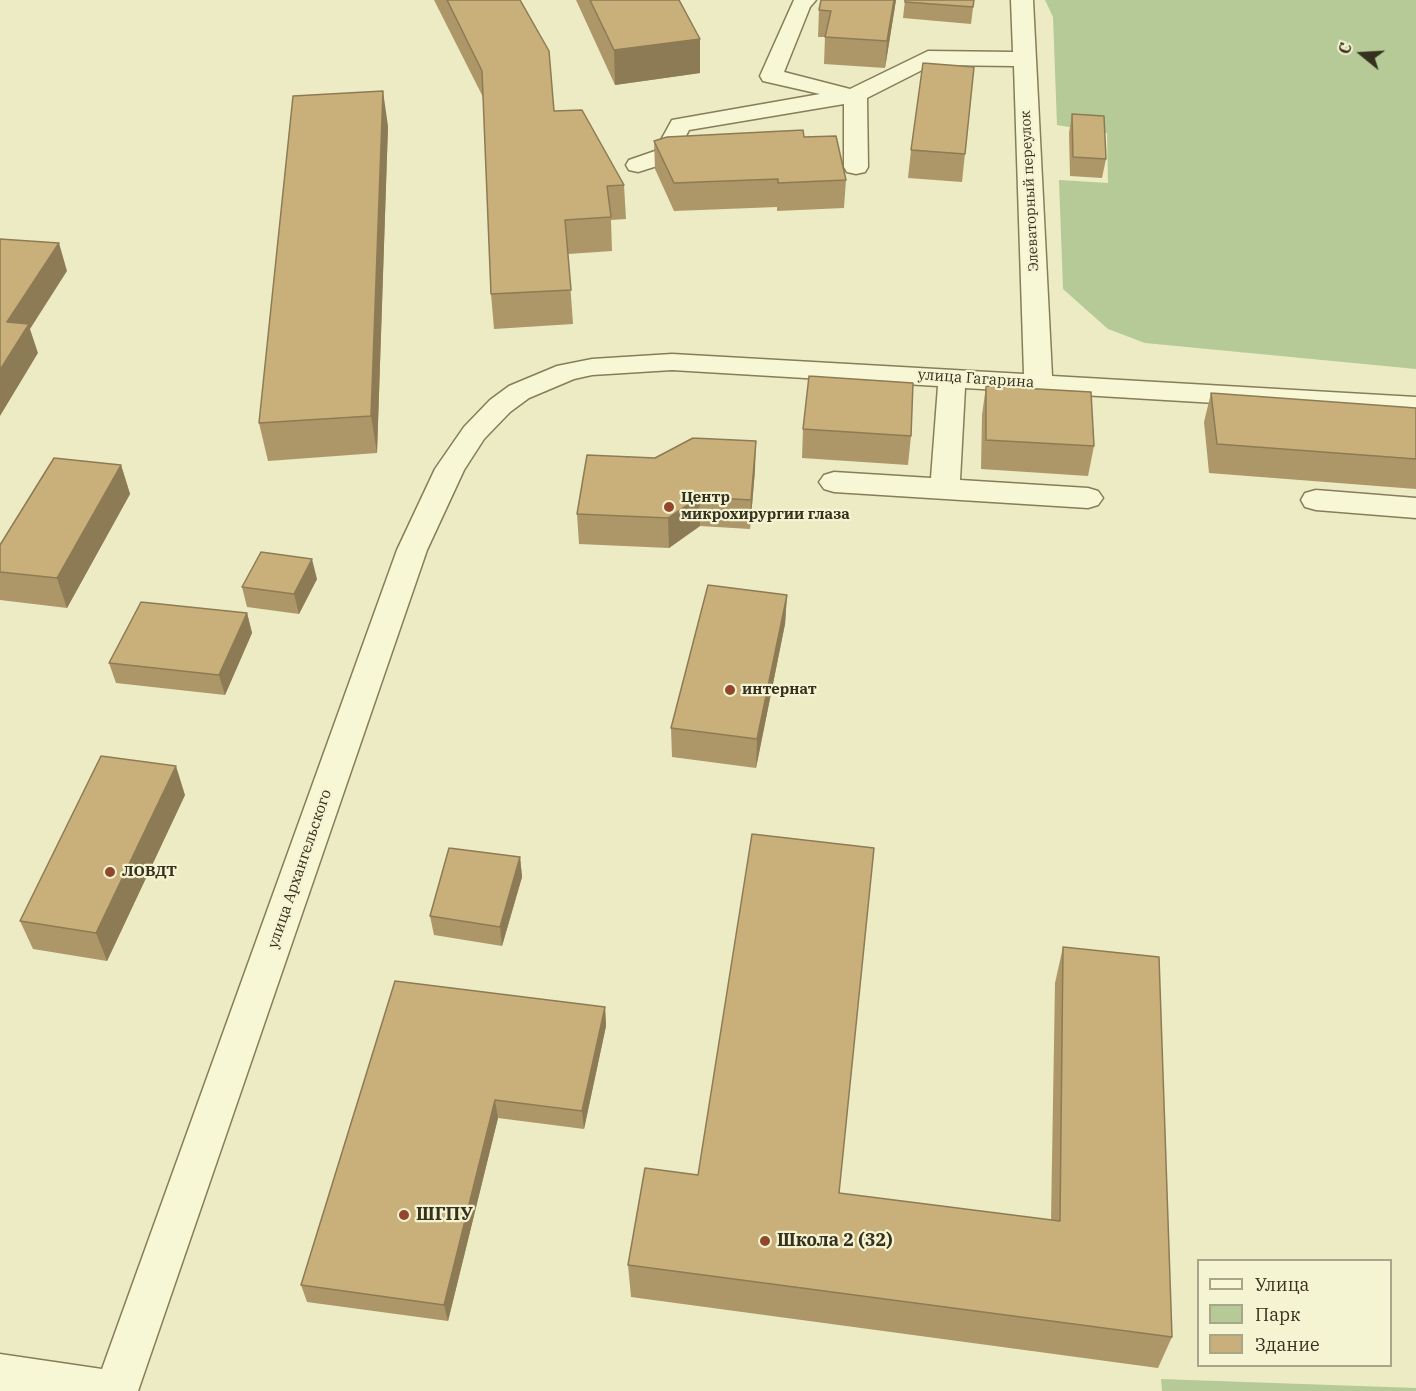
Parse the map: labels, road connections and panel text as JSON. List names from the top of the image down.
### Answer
{
  "streets": {
    "street": ["Элеваторный переулок", "улица Гагарина", "улица Архангельского"]
  },
  "crossings": [
    ["Элеваторный переулок", "улица Гагарина"],
    ["улица Гагарина", "улица Архангельского"]
  ],
  "places": [
    "Центр микрохирургии глаза",
    "интернат",
    "ЛОВДТ",
    "ШГПУ",
    "Школа 2 (32)"
  ],
  "legend": ["Улица", "Парк", "Здание"],
  "north": "left"
}
